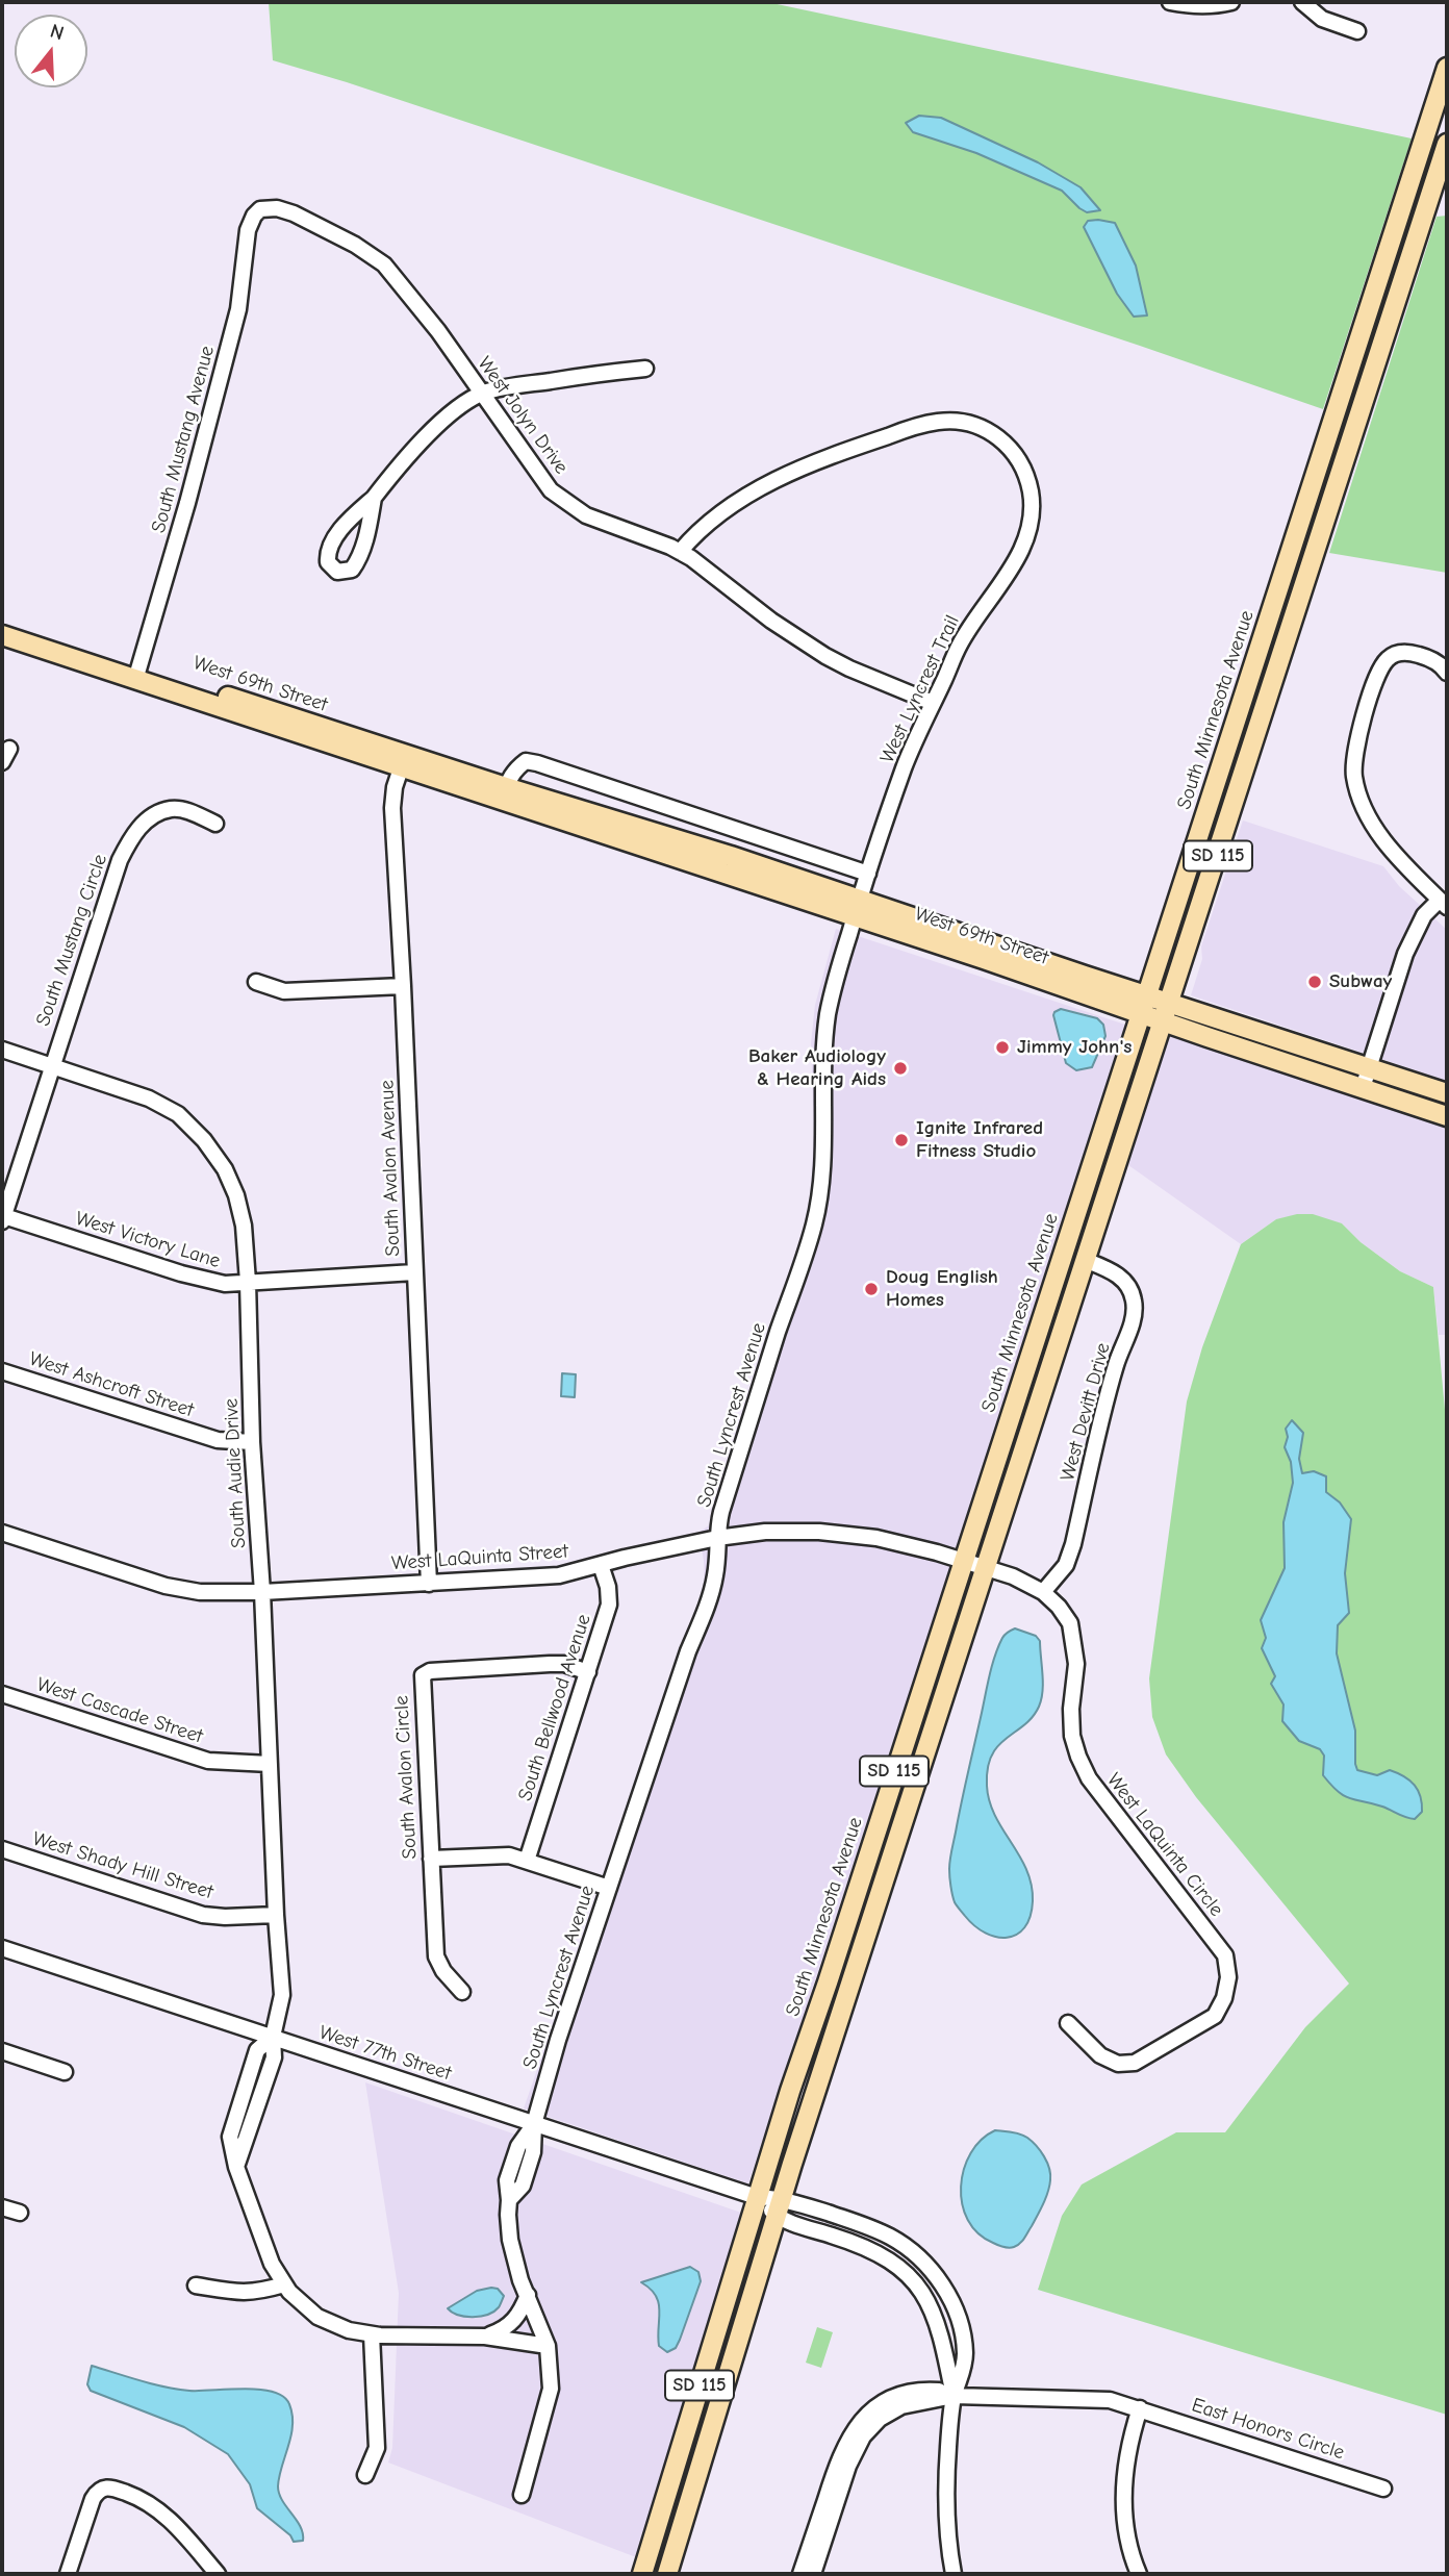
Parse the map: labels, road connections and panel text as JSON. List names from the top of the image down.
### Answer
{
  "streets": {
    "main road": ["West 69th Street", "South Minnesota Avenue", "SD 115"],
    "street": [
      "West Jolyn Drive",
      "South Mustang Avenue",
      "West Lyncrest Trail",
      "South Mustang Circle",
      "South Avalon Avenue",
      "West Victory Lane",
      "West Ashcroft Street",
      "West Devitt Drive",
      "South Lyncrest Avenue",
      "South Audie Drive",
      "West LaQuinta Street",
      "South Bellwood Avenue",
      "West Cascade Street",
      "South Avalon Circle",
      "West LaQuinta Circle",
      "West Shady Hill Street",
      "West 77th Street",
      "East Honors Circle"
    ]
  },
  "crossings": [
    ["West Jolyn Drive", "South Mustang Avenue"],
    ["West Jolyn Drive", "West Lyncrest Trail"],
    ["South Mustang Avenue", "West 69th Street"],
    ["West 69th Street", "West Lyncrest Trail"],
    ["West 69th Street", "South Minnesota Avenue"],
    ["West 69th Street", "SD 115"],
    ["West 69th Street", "South Avalon Avenue"],
    ["West 69th Street", "South Lyncrest Avenue"],
    ["West Lyncrest Trail", "South Lyncrest Avenue"],
    ["South Minnesota Avenue", "West LaQuinta Street"],
    ["South Minnesota Avenue", "West 77th Street"],
    ["SD 115", "West Devitt Drive"],
    ["SD 115", "West LaQuinta Street"],
    ["SD 115", "West LaQuinta Circle"],
    ["SD 115", "West 77th Street"],
    ["South Mustang Circle", "South Audie Drive"],
    ["South Avalon Avenue", "West Victory Lane"],
    ["South Avalon Avenue", "West LaQuinta Street"],
    ["West Victory Lane", "South Audie Drive"],
    ["West Ashcroft Street", "South Audie Drive"],
    ["West Devitt Drive", "West LaQuinta Circle"],
    ["South Lyncrest Avenue", "West LaQuinta Street"],
    ["South Lyncrest Avenue", "West 77th Street"],
    ["South Audie Drive", "West LaQuinta Street"],
    ["South Audie Drive", "West Cascade Street"],
    ["South Audie Drive", "West Shady Hill Street"],
    ["South Audie Drive", "West 77th Street"],
    ["West LaQuinta Street", "South Bellwood Avenue"],
    ["West LaQuinta Street", "West LaQuinta Circle"],
    ["South Bellwood Avenue", "South Avalon Circle"],
    ["West 77th Street", "East Honors Circle"]
  ],
  "places": [
    "Subway",
    "Jimmy John's",
    "Baker Audiology & Hearing Aids",
    "Ignite Infrared Fitness Studio",
    "Doug English Homes"
  ],
  "north": "top"
}
